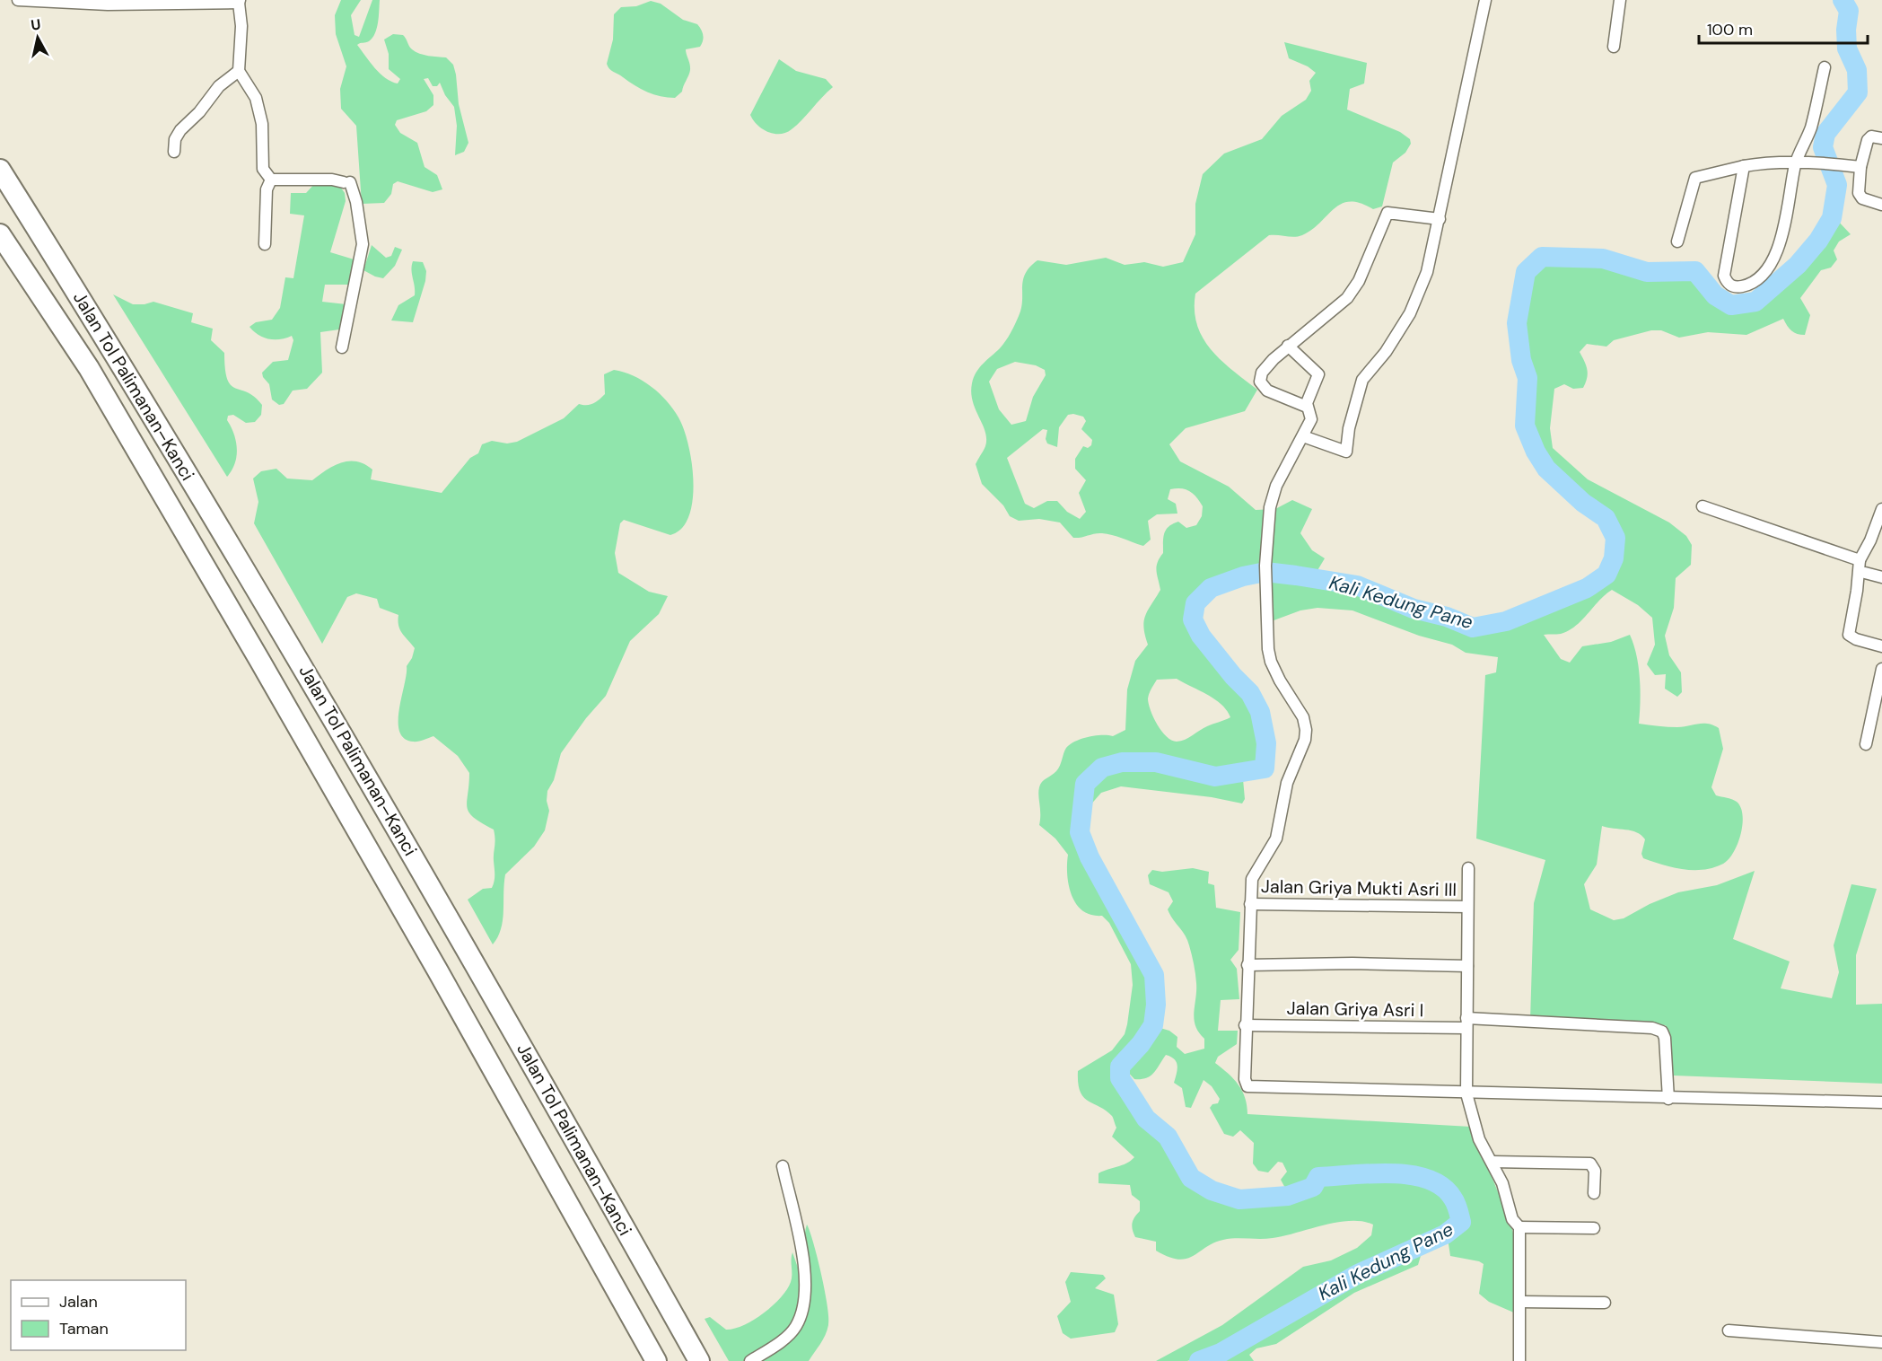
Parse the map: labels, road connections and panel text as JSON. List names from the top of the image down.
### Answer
{
  "streets": {
    "highway": ["Jalan Tol Palimanan–Kanci"],
    "street": ["Jalan Griya Mukti Asri III", "Jalan Griya Asri I"]
  },
  "water": ["Kali Kedung Pane"],
  "legend": ["Jalan", "Taman"],
  "scale_bar": "100 m",
  "north": "top"
}
